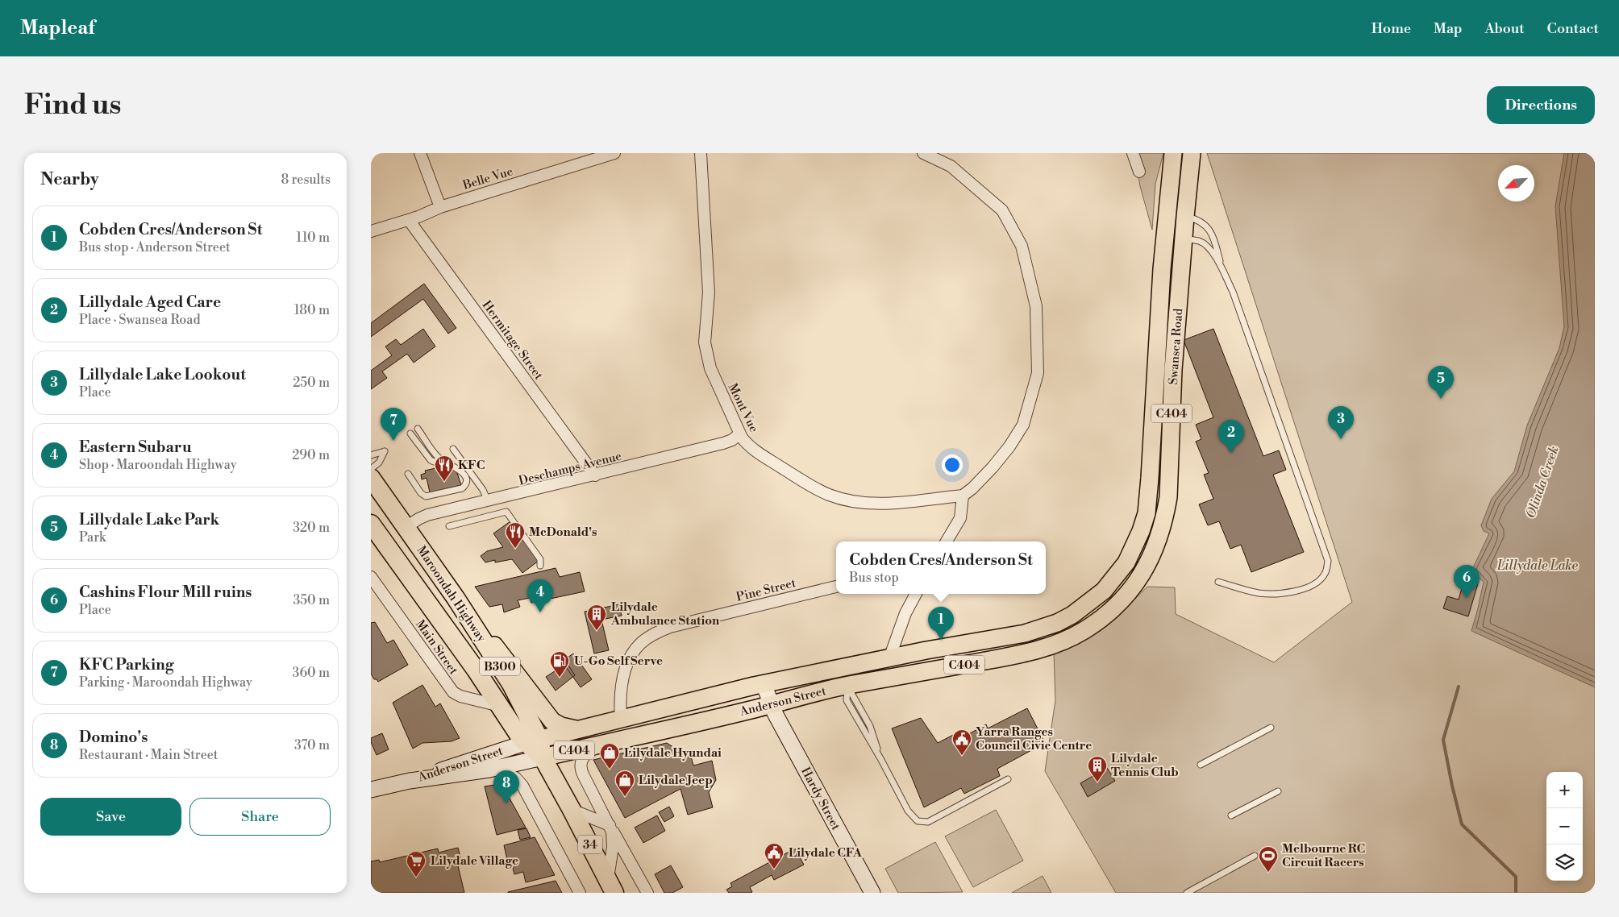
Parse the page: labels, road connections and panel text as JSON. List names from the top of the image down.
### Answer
{
  "streets": {
    "highway": ["Maroondah Highway", "B300", "34"],
    "main road": [
      "Swansea Road",
      "C404",
      "Anderson Street",
      "Hardy Street"
    ],
    "street": [
      "Belle Vue",
      "Hermitage Street",
      "Mont Vue",
      "Deschamps Avenue",
      "Pine Street",
      "Main Street"
    ]
  },
  "crossings": [
    ["Belle Vue", "Hermitage Street"],
    ["Hermitage Street", "Deschamps Avenue"],
    ["Swansea Road", "Anderson Street"],
    ["Mont Vue", "Deschamps Avenue"],
    ["Deschamps Avenue", "Maroondah Highway"],
    ["Pine Street", "Anderson Street"],
    ["Maroondah Highway", "Main Street"],
    ["Maroondah Highway", "Anderson Street"],
    ["Anderson Street", "Hardy Street"]
  ],
  "water": ["Olinda Creek", "Lillydale Lake"],
  "places": {
    "restaurant": ["KFC", "McDonald's"],
    "building": ["Lilydale Ambulance Station", "Lilydale Tennis Club"],
    "fuel station": ["U-Go Self Serve"],
    "public building": ["Yarra Ranges Council Civic Centre", "Lilydale CFA"],
    "shop": ["Lilydale Hyundai", "Lilydale Jeep"],
    "sports": ["Melbourne RC Circuit Racers"],
    "supermarket": ["Lilydale Village"]
  },
  "north": "bottom left",
  "page": {
    "header": "Mapleaf",
    "nav": [
      "Home",
      "Map",
      "About",
      "Contact"
    ],
    "buttons": [
      "Directions",
      ["Save", "Share"]
    ],
    "title": "Find us",
    "heading": ["Nearby", "8 results"],
    "list": [
      {
        "mark": "1",
        "name": "Cobden Cres/Anderson St",
        "note": "Bus stop · Anderson Street",
        "value": "110 m"
      },
      {
        "mark": "2",
        "name": "Lillydale Aged Care",
        "note": "Place · Swansea Road",
        "value": "180 m"
      },
      {
        "mark": "3",
        "name": "Lillydale Lake Lookout",
        "note": "Place",
        "value": "250 m"
      },
      {
        "mark": "4",
        "name": "Eastern Subaru",
        "note": "Shop · Maroondah Highway",
        "value": "290 m"
      },
      {
        "mark": "5",
        "name": "Lillydale Lake Park",
        "note": "Park",
        "value": "320 m"
      },
      {
        "mark": "6",
        "name": "Cashins Flour Mill ruins",
        "note": "Place",
        "value": "350 m"
      },
      {
        "mark": "7",
        "name": "KFC Parking",
        "note": "Parking · Maroondah Highway",
        "value": "360 m"
      },
      {
        "mark": "8",
        "name": "Domino's",
        "note": "Restaurant · Main Street",
        "value": "370 m"
      }
    ],
    "pins": [
      "5",
      "3",
      "7",
      "2",
      "6",
      "4",
      "1",
      "8"
    ],
    "popup": ["Cobden Cres/Anderson St", "Bus stop"],
    "map_buttons": ["+", "−"]
  }
}
